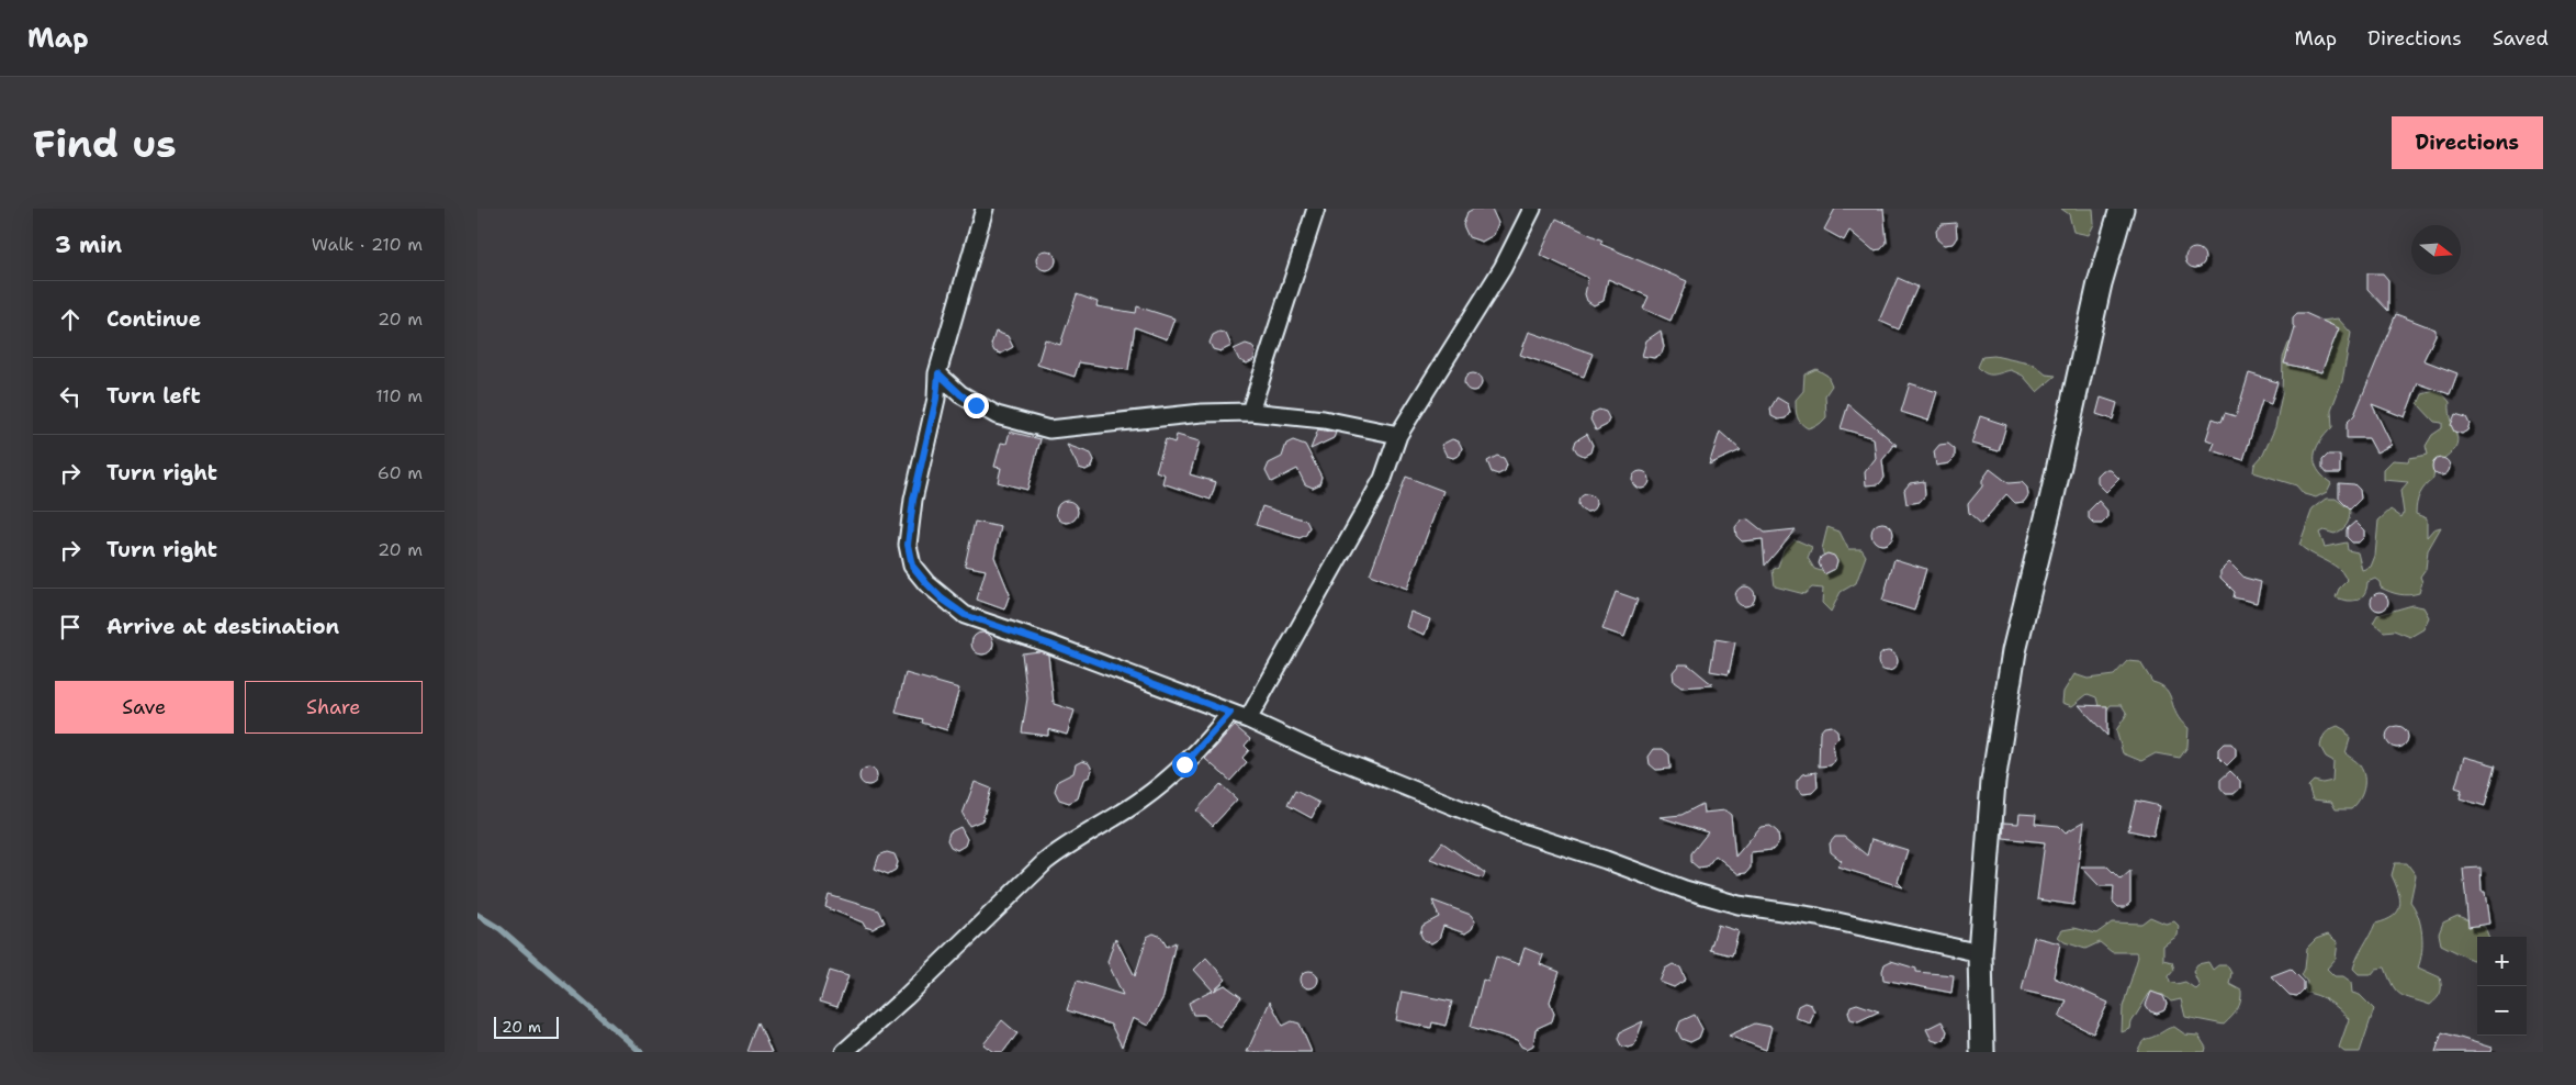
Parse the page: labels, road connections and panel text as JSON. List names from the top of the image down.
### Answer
{
  "scale_bar": "20 m",
  "north": "right",
  "page": {
    "header": "Map",
    "nav": ["Map", "Directions", "Saved"],
    "buttons": [
      "Directions",
      ["Save", "Share"]
    ],
    "title": "Find us",
    "heading": ["3 min", "Walk · 210 m"],
    "list": [
      ["Continue", "20 m"],
      ["Turn left", "110 m"],
      ["Turn right", "60 m"],
      ["Turn right", "20 m"],
      "Arrive at destination"
    ],
    "map_buttons": ["+", "−"],
    "scale": "20 m"
  }
}
